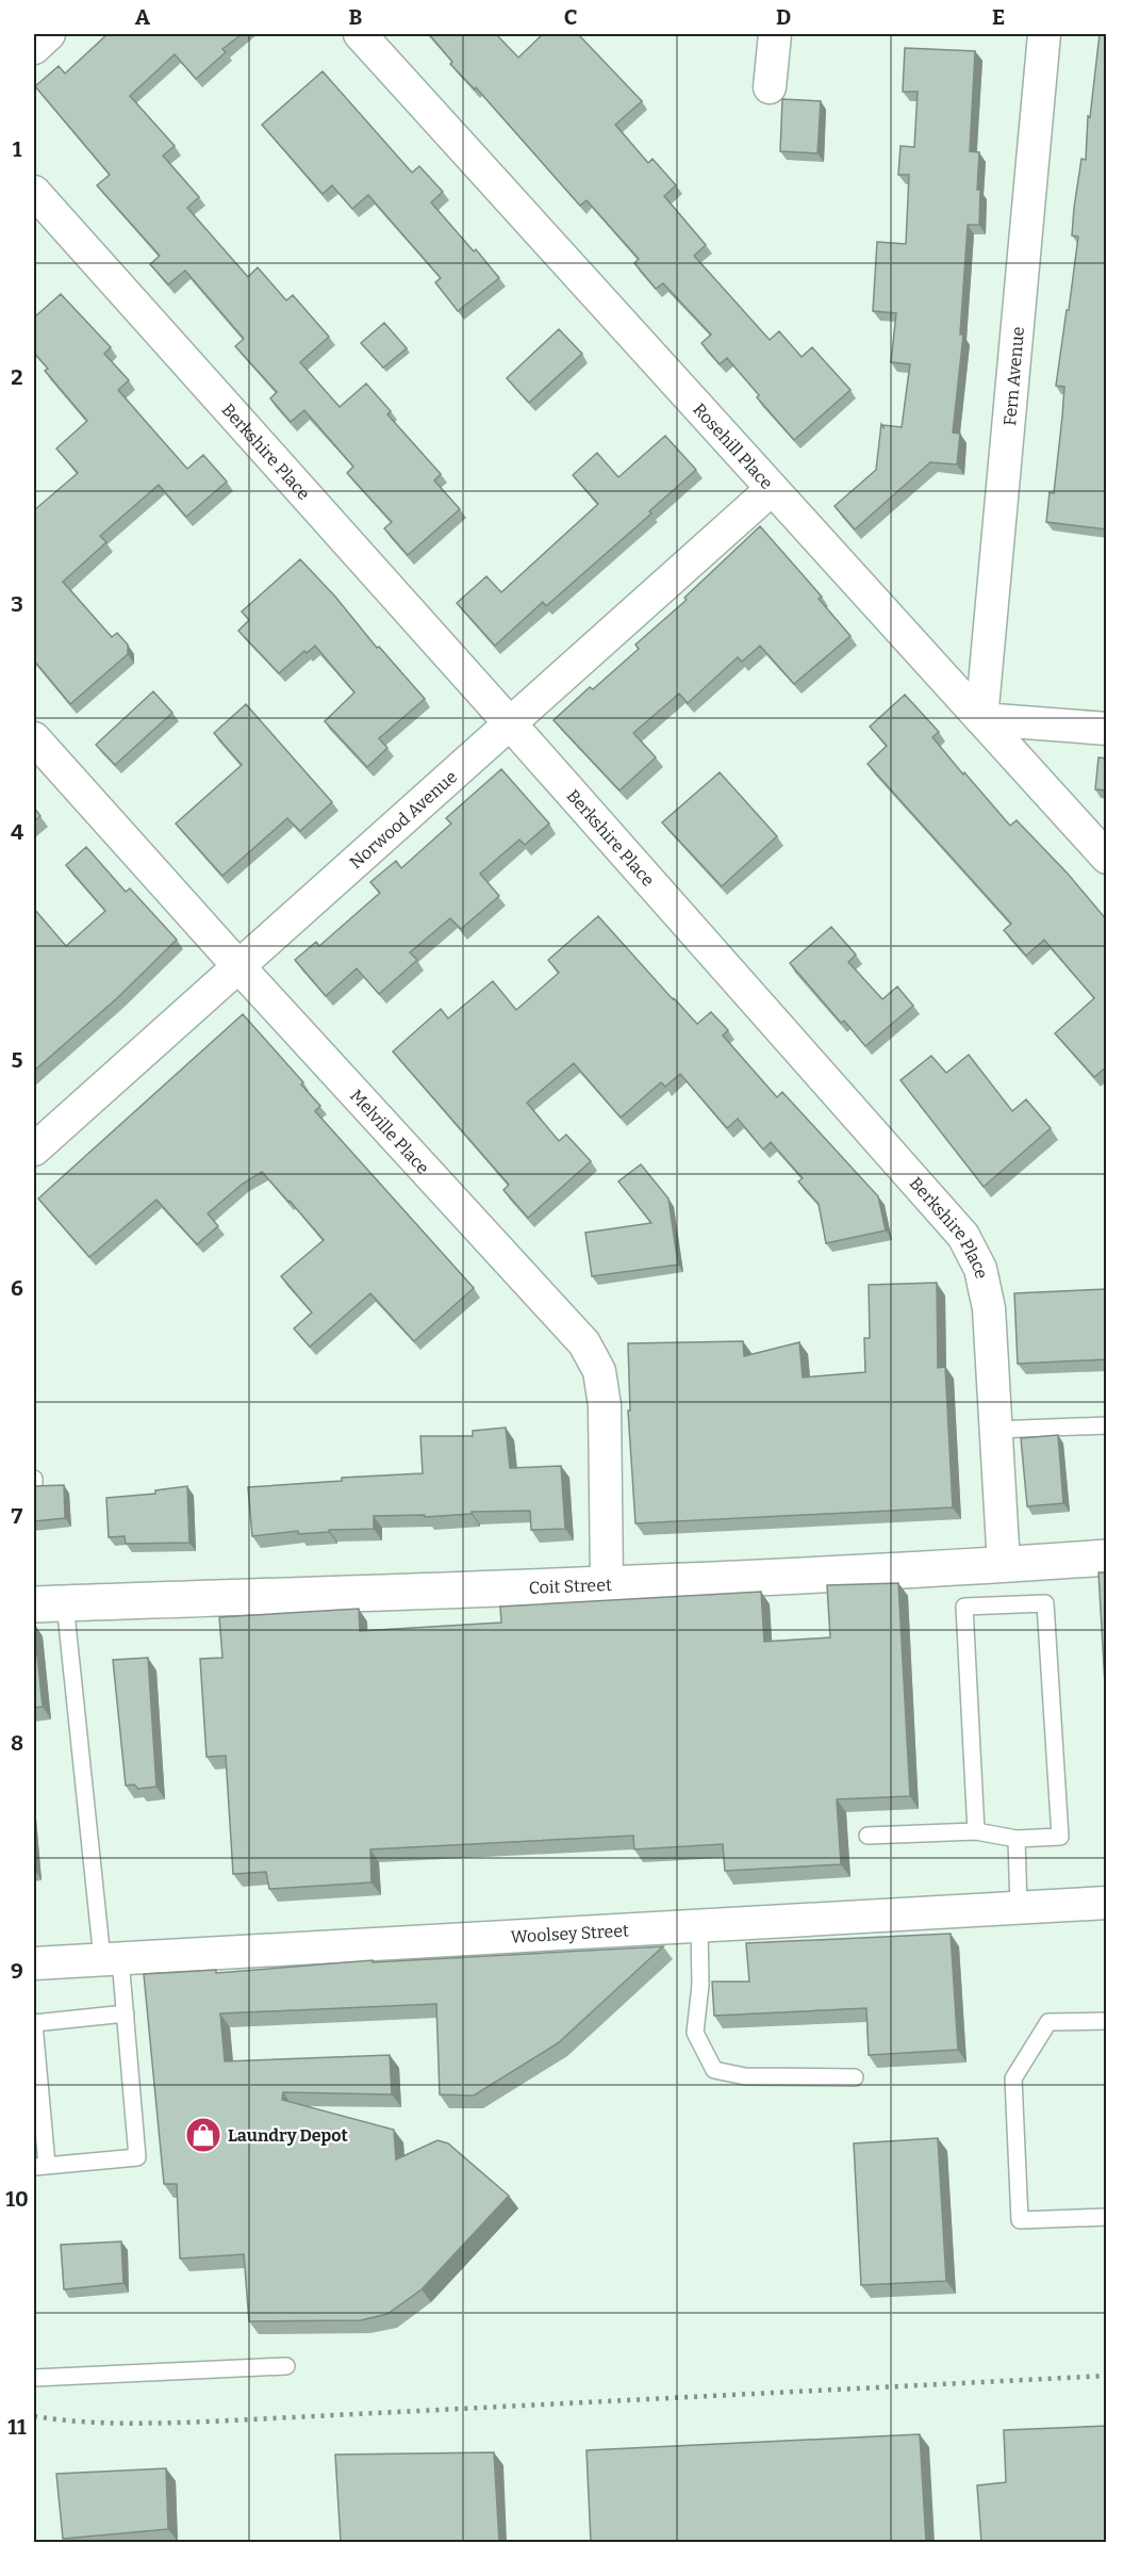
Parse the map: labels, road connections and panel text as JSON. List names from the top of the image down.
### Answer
{
  "streets": {
    "main road": ["Coit Street"],
    "street": [
      "Fern Avenue",
      "Rosehill Place",
      "Berkshire Place",
      "Norwood Avenue",
      "Melville Place",
      "Woolsey Street"
    ]
  },
  "crossings": [
    ["Fern Avenue", "Rosehill Place"],
    ["Rosehill Place", "Norwood Avenue"],
    ["Berkshire Place", "Norwood Avenue"],
    ["Berkshire Place", "Coit Street"],
    ["Norwood Avenue", "Melville Place"],
    ["Melville Place", "Coit Street"]
  ],
  "places": {
    "shop": ["Laundry Depot"]
  },
  "grid": {
    "columns": [
      "A",
      "B",
      "C",
      "D",
      "E"
    ],
    "rows": [
      "1",
      "2",
      "3",
      "4",
      "5",
      "6",
      "7",
      "8",
      "9",
      "10",
      "11"
    ]
  }
}
